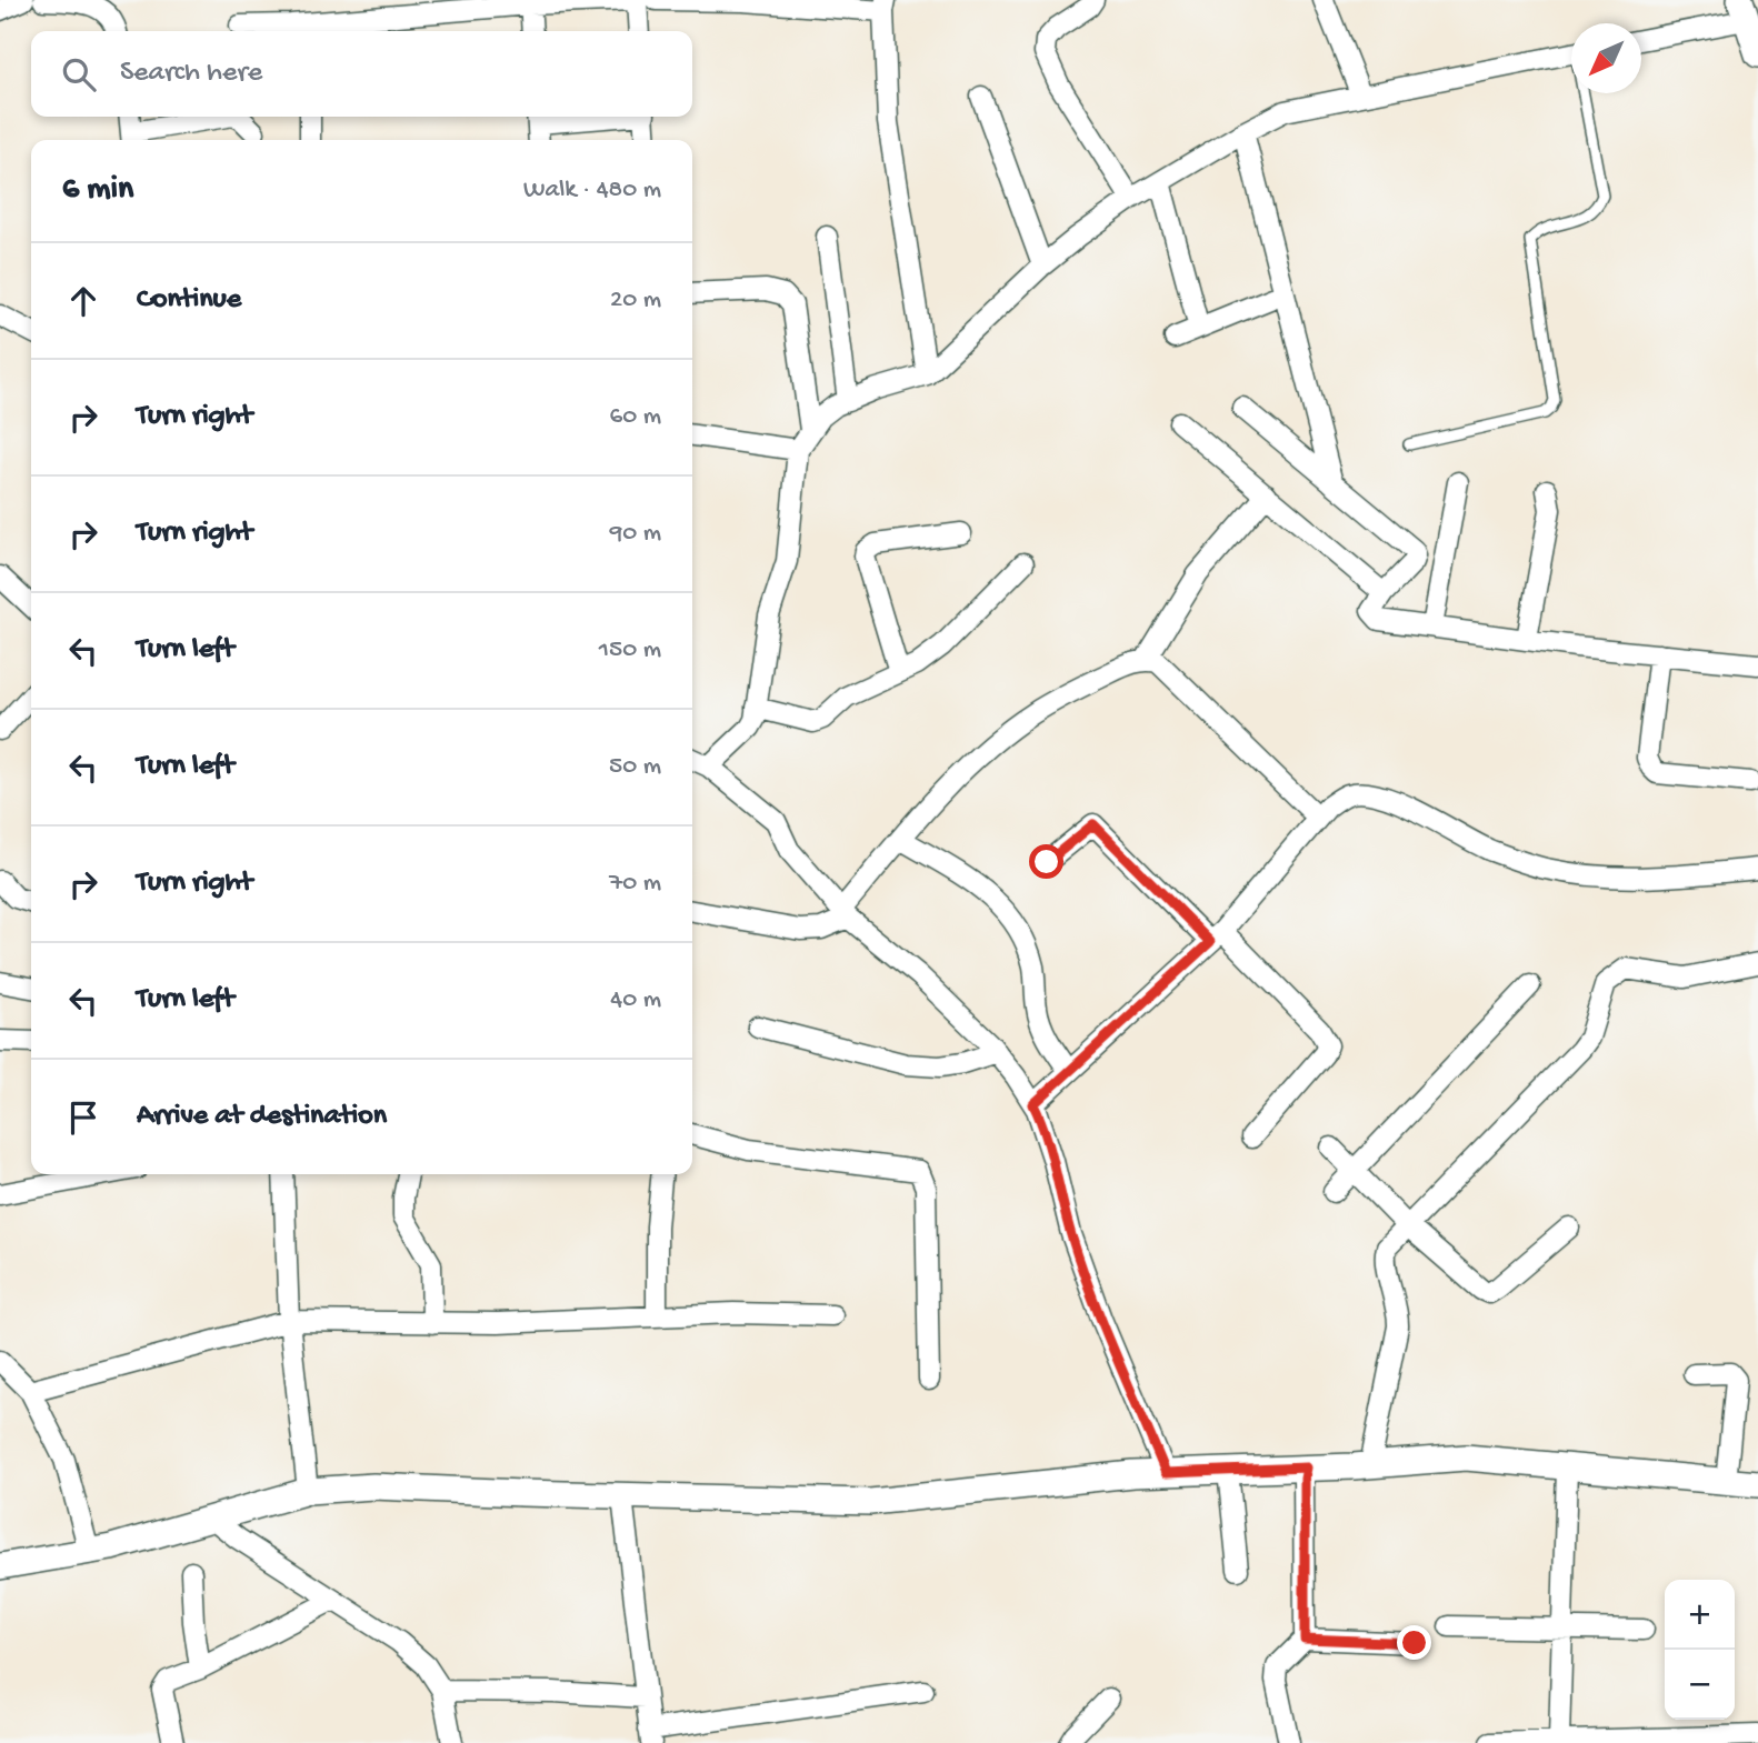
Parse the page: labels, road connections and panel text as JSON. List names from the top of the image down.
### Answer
{
  "north": "bottom left",
  "page": {
    "search": "Search here",
    "heading": ["6 min", "Walk · 480 m"],
    "list": [
      ["Continue", "20 m"],
      ["Turn right", "60 m"],
      ["Turn right", "90 m"],
      ["Turn left", "150 m"],
      ["Turn left", "50 m"],
      ["Turn right", "70 m"],
      ["Turn left", "40 m"],
      "Arrive at destination"
    ],
    "map_buttons": ["+", "−"]
  }
}
